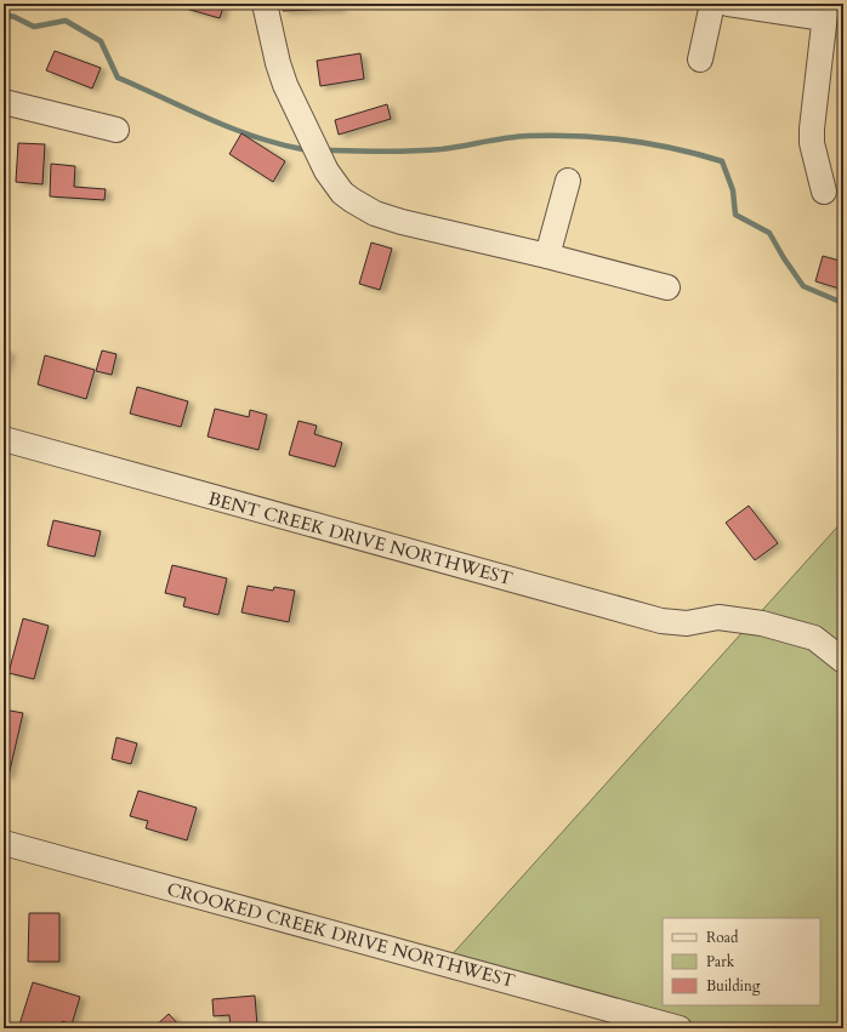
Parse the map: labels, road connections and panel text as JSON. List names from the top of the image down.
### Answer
{
  "streets": {
    "street": ["BENT CREEK DRIVE NORTHWEST", "CROOKED CREEK DRIVE NORTHWEST"]
  },
  "legend": ["Road", "Park", "Building"]
}
